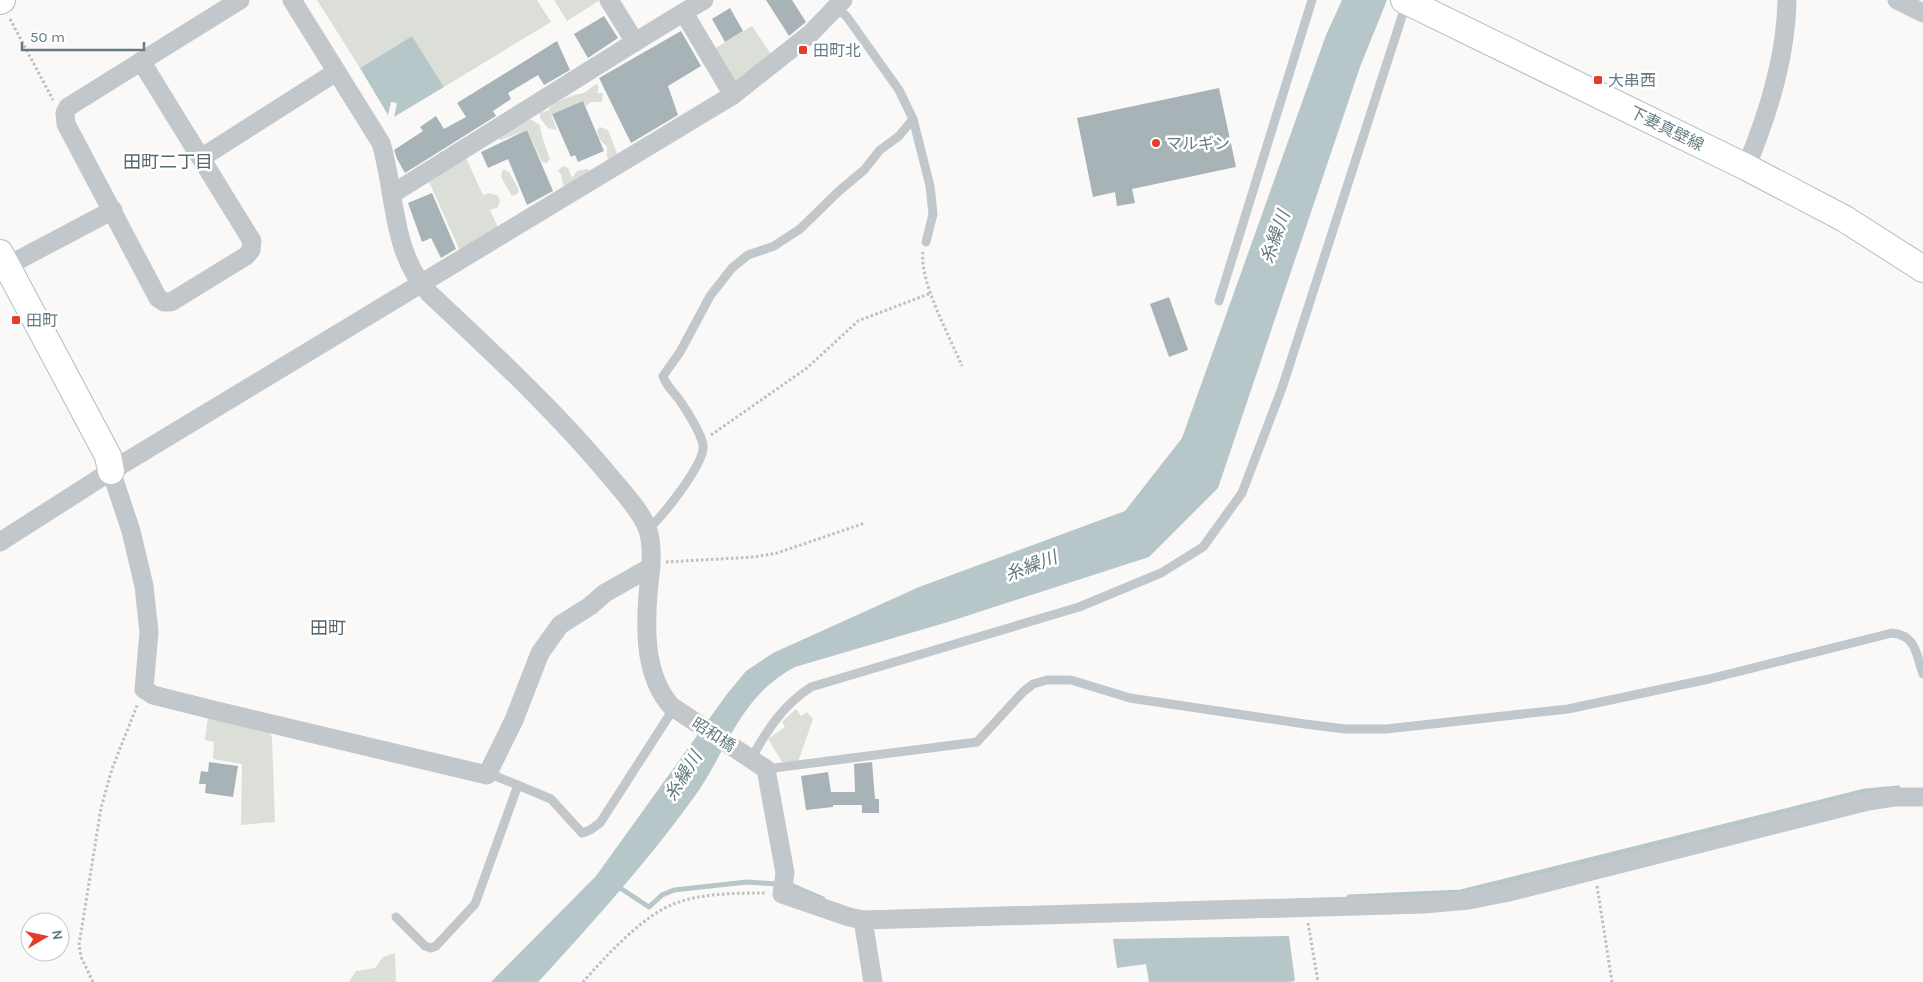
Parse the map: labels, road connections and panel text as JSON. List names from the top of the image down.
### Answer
{
  "streets": {
    "main road": ["下妻真壁線"],
    "street": ["昭和橋"]
  },
  "districts": ["田町二丁目", "田町"],
  "water": ["糸繰川"],
  "places": {
    "transit": ["田町北", "大串西", "田町"],
    "other": ["マルギン"]
  },
  "scale_bar": "50 m",
  "north": "right"
}
